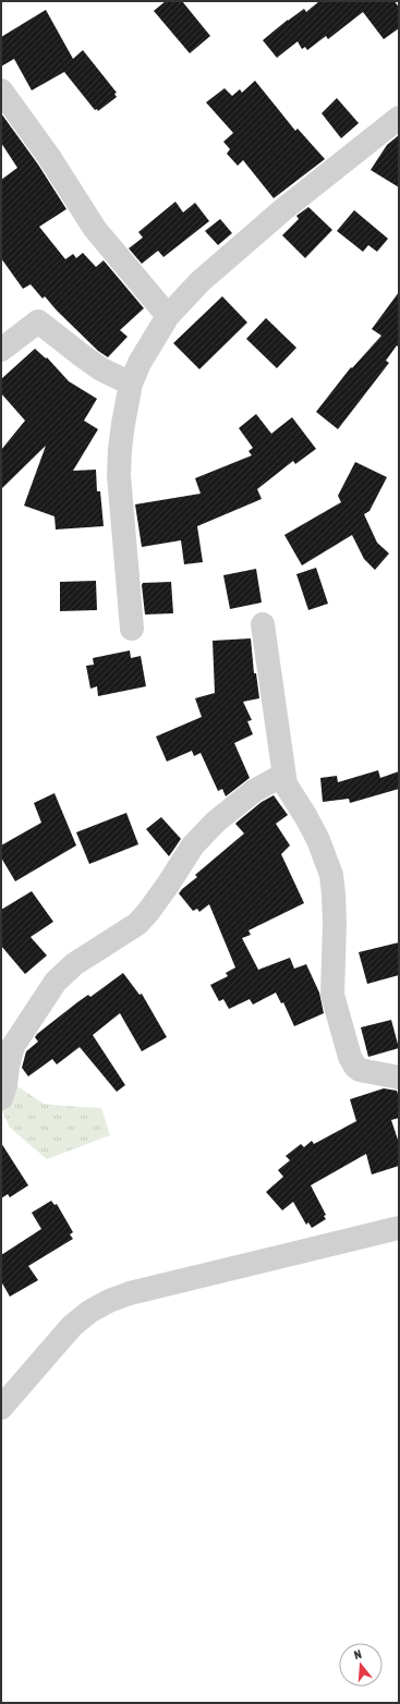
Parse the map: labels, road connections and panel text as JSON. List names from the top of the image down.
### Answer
{
  "north": "top"
}
